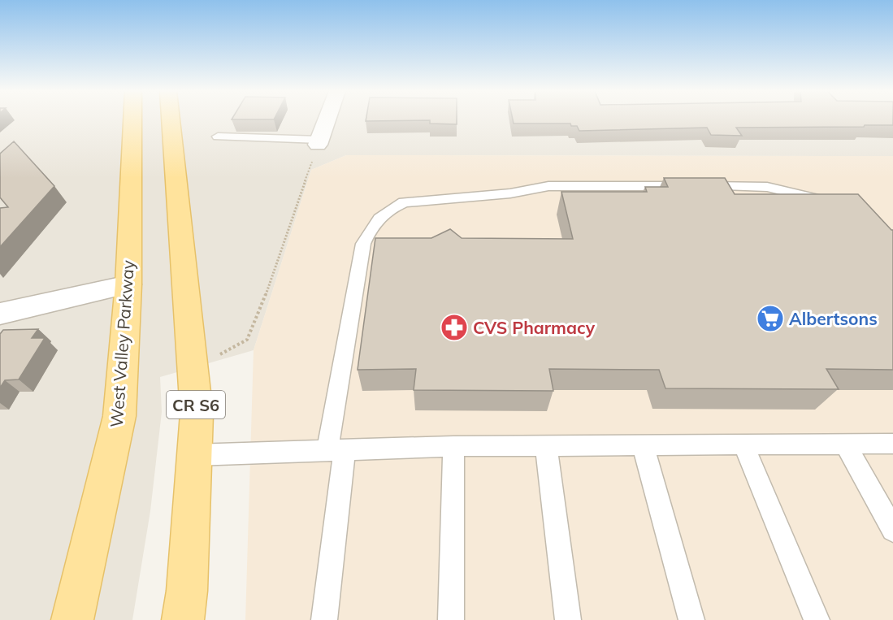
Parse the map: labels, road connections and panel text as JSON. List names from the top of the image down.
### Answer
{
  "streets": {
    "main road": ["West Valley Parkway", "CR S6"]
  },
  "places": {
    "supermarket": ["Albertsons"],
    "pharmacy": ["CVS Pharmacy"]
  }
}
